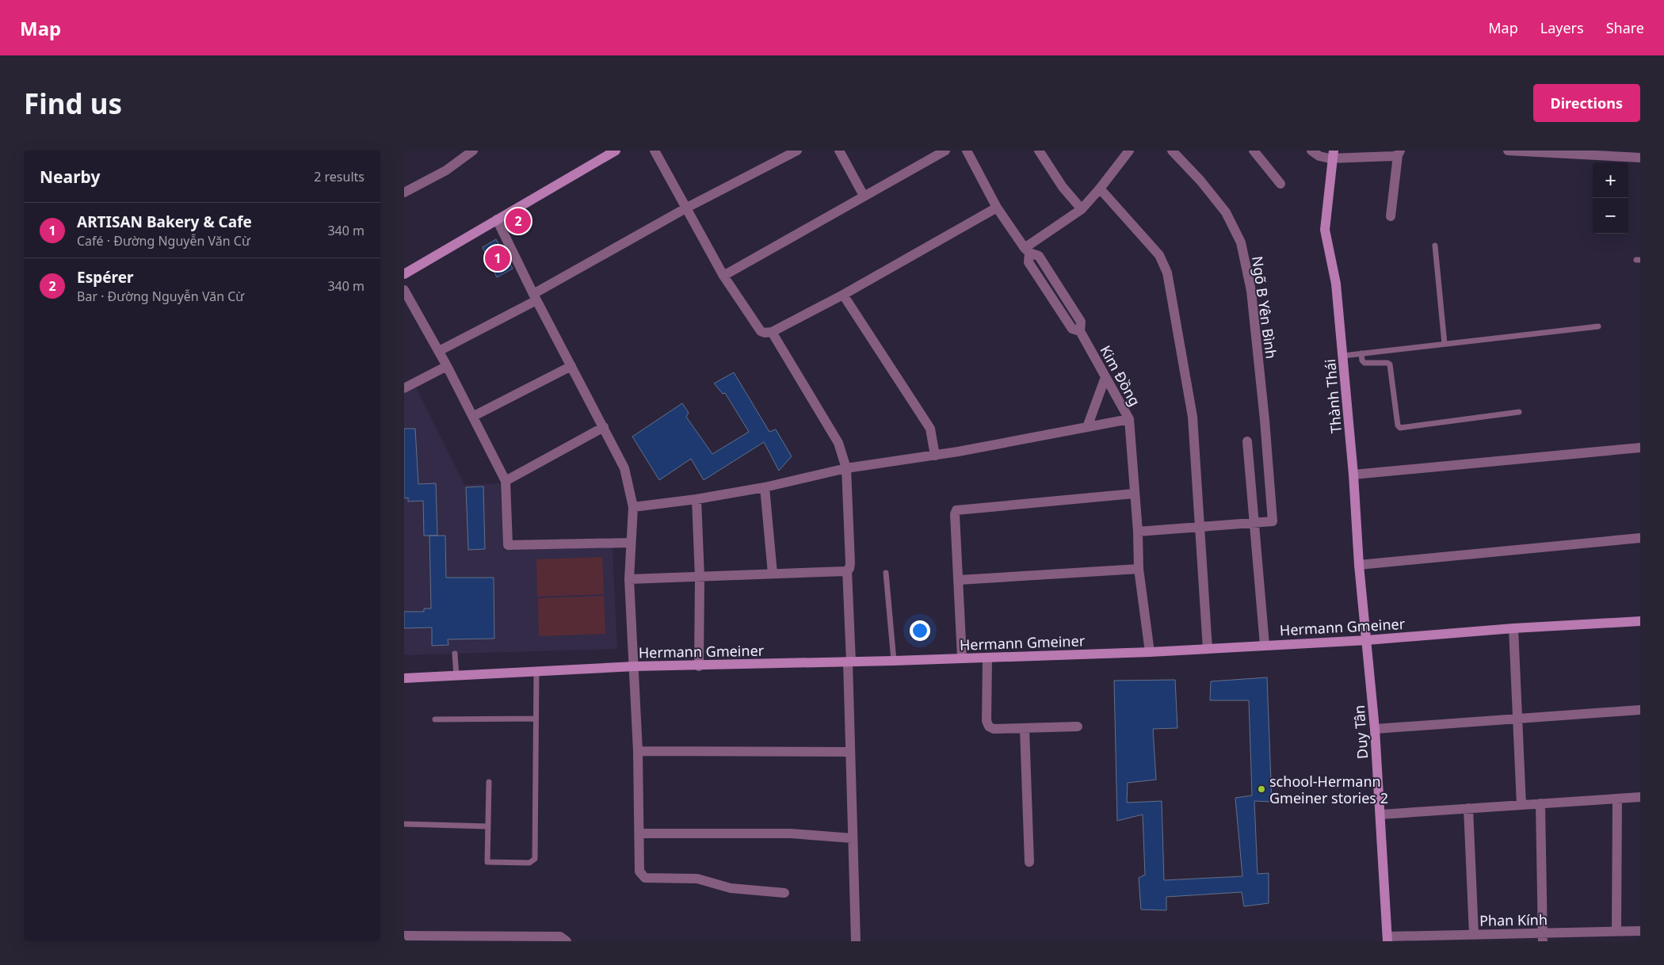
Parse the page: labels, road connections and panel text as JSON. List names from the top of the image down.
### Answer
{
  "streets": {
    "street": [
      "Ngõ B Yên Bình",
      "Kim Đồng",
      "Thành Thái",
      "Hermann Gmeiner",
      "Duy Tân",
      "Phan Kính"
    ]
  },
  "crossings": [
    ["Kim Đồng", "Hermann Gmeiner"],
    ["Thành Thái", "Hermann Gmeiner"],
    ["Thành Thái", "Duy Tân"],
    ["Hermann Gmeiner", "Duy Tân"],
    ["Duy Tân", "Phan Kính"]
  ],
  "places": ["school-Hermann Gmeiner stories 2"],
  "page": {
    "header": "Map",
    "nav": ["Map", "Layers", "Share"],
    "buttons": "Directions",
    "title": "Find us",
    "heading": ["Nearby", "2 results"],
    "map_buttons": ["+", "−"],
    "list": [
      {
        "mark": "1",
        "name": "ARTISAN Bakery & Cafe",
        "note": "Café · Đường Nguyễn Văn Cừ",
        "value": "340 m"
      },
      {
        "mark": "2",
        "name": "Espérer",
        "note": "Bar · Đường Nguyễn Văn Cừ",
        "value": "340 m"
      }
    ],
    "pins": ["2", "1"]
  }
}
